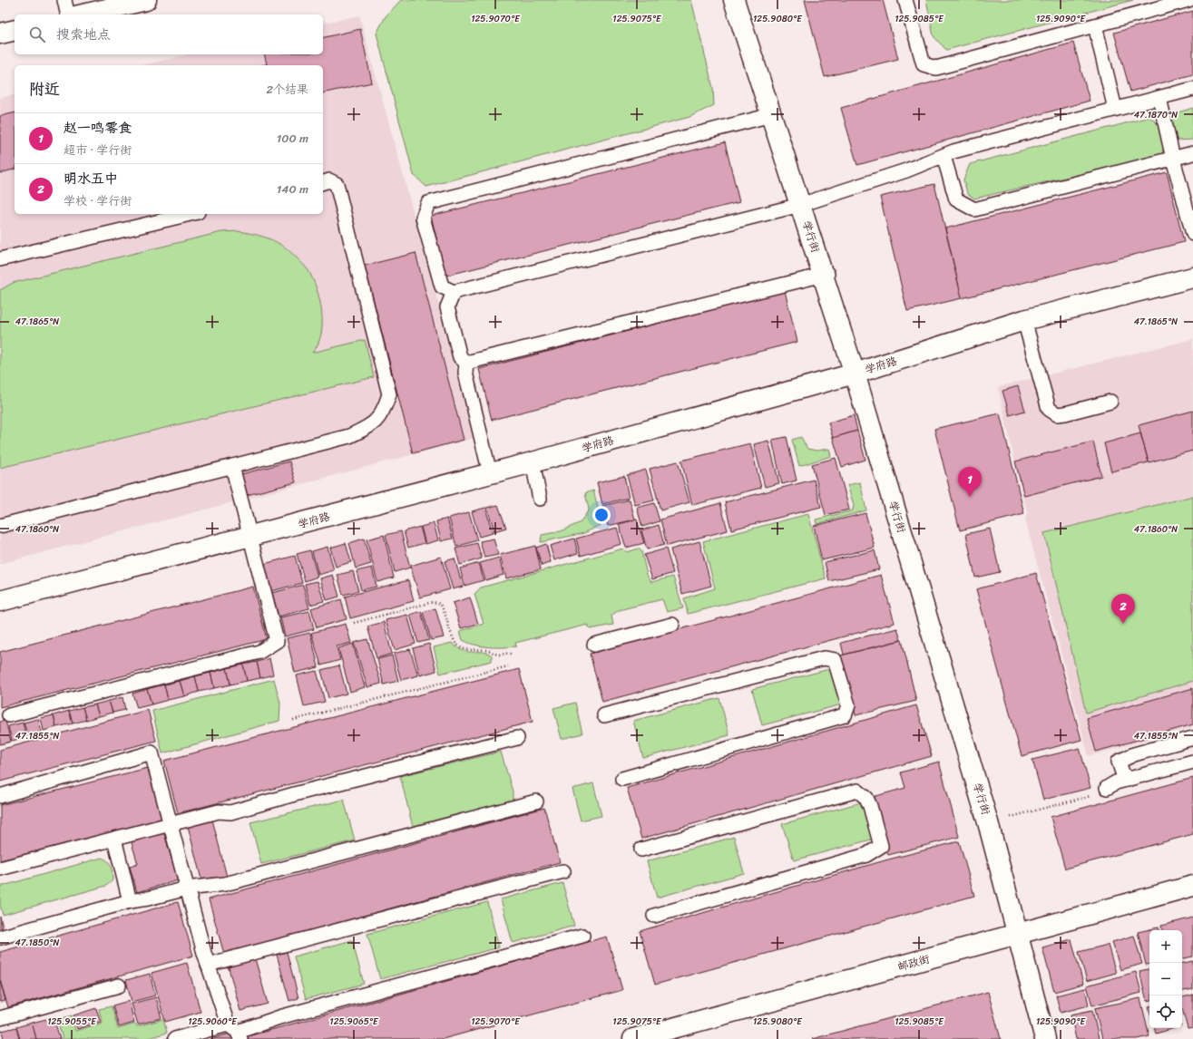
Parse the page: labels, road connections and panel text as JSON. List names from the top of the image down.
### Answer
{
  "streets": {
    "street": ["学行街", "学府路", "邮政街"]
  },
  "crossings": [
    ["学行街", "学府路"],
    ["学行街", "邮政街"]
  ],
  "page": {
    "search": "搜索地点",
    "heading": ["附近", "2个结果"],
    "list": [
      {
        "mark": "1",
        "name": "赵一鸣零食",
        "note": "超市 · 学行街",
        "value": "100 m"
      },
      {
        "mark": "2",
        "name": "明水五中",
        "note": "学校 · 学行街",
        "value": "140 m"
      }
    ],
    "pins": ["1", "2"],
    "map_buttons": ["+", "−"]
  },
  "coordinates": [
    "125.9070°E",
    "125.9075°E",
    "125.9080°E",
    "125.9085°E",
    "125.9090°E",
    "47.1870°N",
    "47.1865°N",
    "47.1860°N",
    "47.1855°N",
    "47.1850°N",
    "125.9055°E",
    "125.9060°E",
    "125.9065°E"
  ]
}
